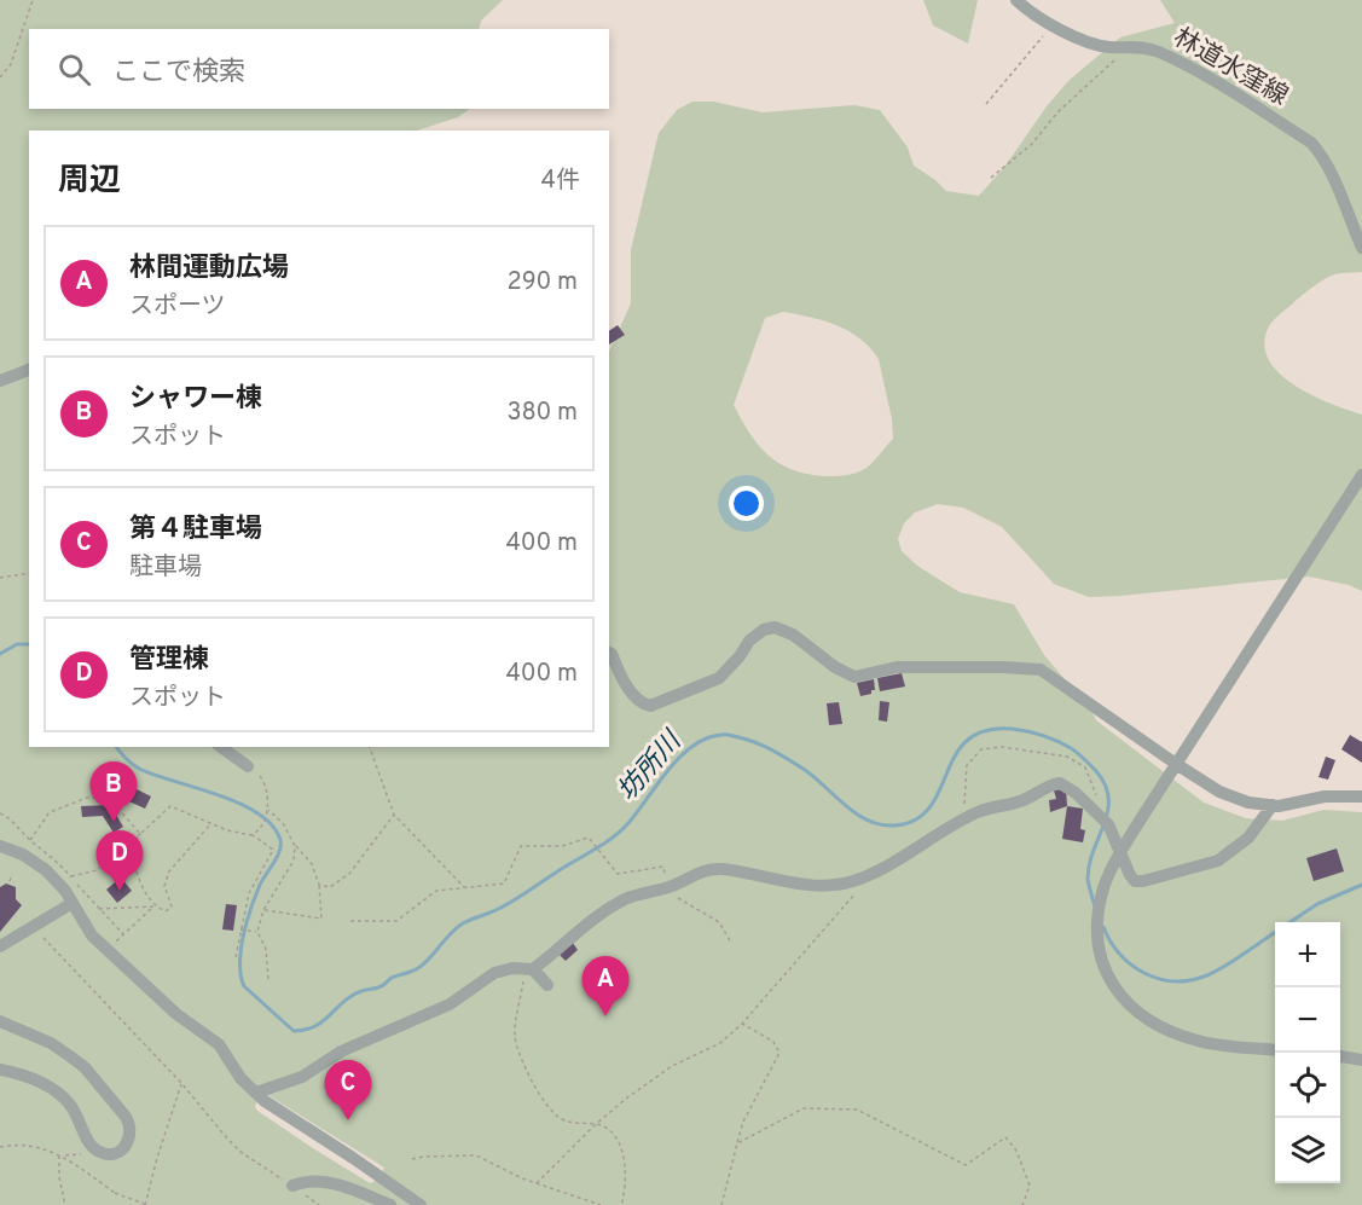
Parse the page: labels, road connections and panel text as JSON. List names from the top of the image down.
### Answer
{
  "streets": {
    "street": ["林道水窪線"]
  },
  "water": ["坊所川"],
  "page": {
    "search": "ここで検索",
    "heading": ["周辺", "4件"],
    "list": [
      {
        "mark": "A",
        "name": "林間運動広場",
        "note": "スポーツ",
        "value": "290 m"
      },
      {
        "mark": "B",
        "name": "シャワー棟",
        "note": "スポット",
        "value": "380 m"
      },
      {
        "mark": "C",
        "name": "第４駐車場",
        "note": "駐車場",
        "value": "400 m"
      },
      {
        "mark": "D",
        "name": "管理棟",
        "note": "スポット",
        "value": "400 m"
      }
    ],
    "pins": [
      "B",
      "D",
      "A",
      "C"
    ],
    "map_buttons": ["+", "−"]
  }
}
